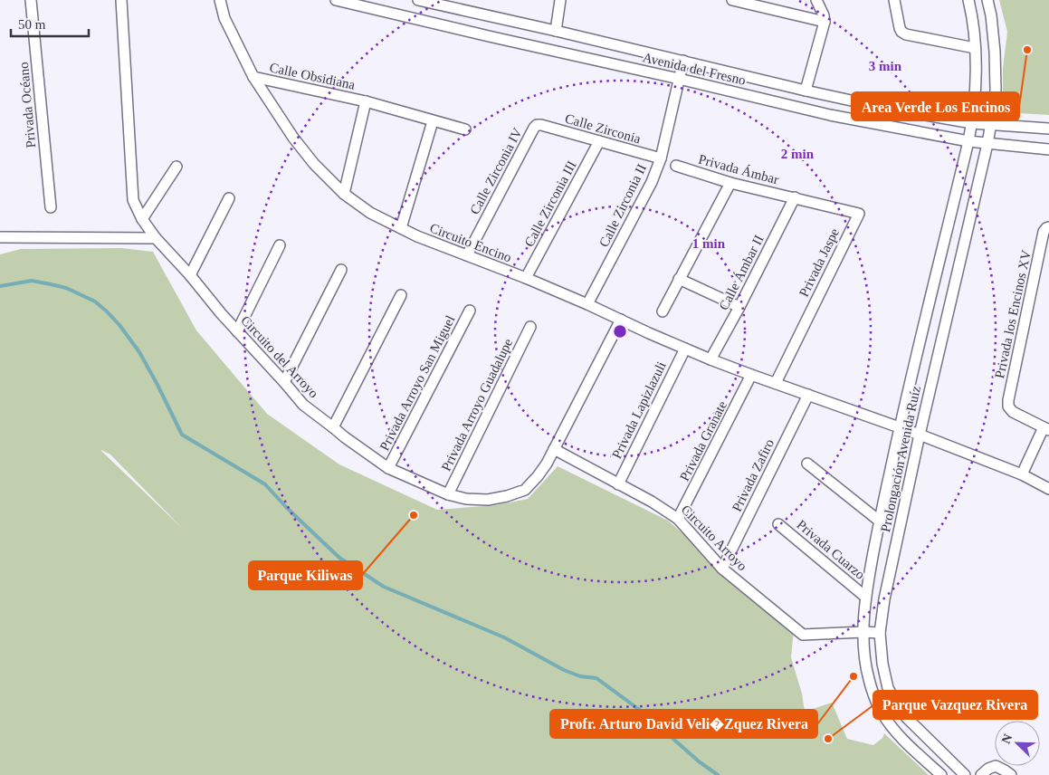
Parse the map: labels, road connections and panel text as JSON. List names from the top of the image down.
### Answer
{
  "streets": {
    "street": [
      "Avenida del Fresno",
      "Calle Obsidiana",
      "Privada Océano",
      "Calle Zirconia",
      "Privada Ámbar",
      "Calle Zirconia IV",
      "Calle Zirconia III",
      "Calle Zirconia II",
      "Circuito Encino",
      "Privada Jaspe",
      "Calle Ámbar II",
      "Privada los Encinos XV",
      "Circuito del Arroyo",
      "Privada Arroyo San Miguel",
      "Privada Arroyo Guadalupe",
      "Privada Lapizlazuli",
      "Privada Granate",
      "Prolongación Avenida Ruíz",
      "Privada Zafiro",
      "Circuito Arroyo",
      "Privada Cuarzo"
    ]
  },
  "crossings": [
    ["Avenida del Fresno", "Calle Zirconia II"],
    ["Avenida del Fresno", "Prolongación Avenida Ruíz"],
    ["Calle Obsidiana", "Circuito Encino"],
    ["Calle Zirconia", "Calle Zirconia IV"],
    ["Calle Zirconia", "Calle Zirconia III"],
    ["Calle Zirconia", "Calle Zirconia II"],
    ["Privada Ámbar", "Privada Jaspe"],
    ["Privada Ámbar", "Calle Ámbar II"],
    ["Calle Zirconia IV", "Circuito Encino"],
    ["Calle Zirconia III", "Circuito Encino"],
    ["Calle Zirconia II", "Circuito Encino"],
    ["Circuito Encino", "Privada Jaspe"],
    ["Circuito Encino", "Calle Ámbar II"],
    ["Circuito Encino", "Circuito del Arroyo"],
    ["Circuito Encino", "Privada Lapizlazuli"],
    ["Circuito Encino", "Privada Granate"],
    ["Circuito Encino", "Prolongación Avenida Ruíz"],
    ["Circuito Encino", "Privada Zafiro"],
    ["Privada Jaspe", "Calle Ámbar II"],
    ["Circuito del Arroyo", "Privada Arroyo San Miguel"],
    ["Circuito del Arroyo", "Privada Arroyo Guadalupe"],
    ["Circuito del Arroyo", "Circuito Arroyo"],
    ["Privada Lapizlazuli", "Circuito Arroyo"],
    ["Privada Granate", "Circuito Arroyo"],
    ["Prolongación Avenida Ruíz", "Circuito Arroyo"],
    ["Prolongación Avenida Ruíz", "Privada Cuarzo"],
    ["Privada Zafiro", "Circuito Arroyo"]
  ],
  "places": [
    "Area Verde Los Encinos",
    "Parque Kiliwas",
    "Profr. Arturo David Veli�Zquez Rivera",
    "Parque Vazquez Rivera"
  ],
  "scale_bar": "50 m",
  "north": "top left",
  "rings": ["3 min", "2 min", "1 min"]
}
